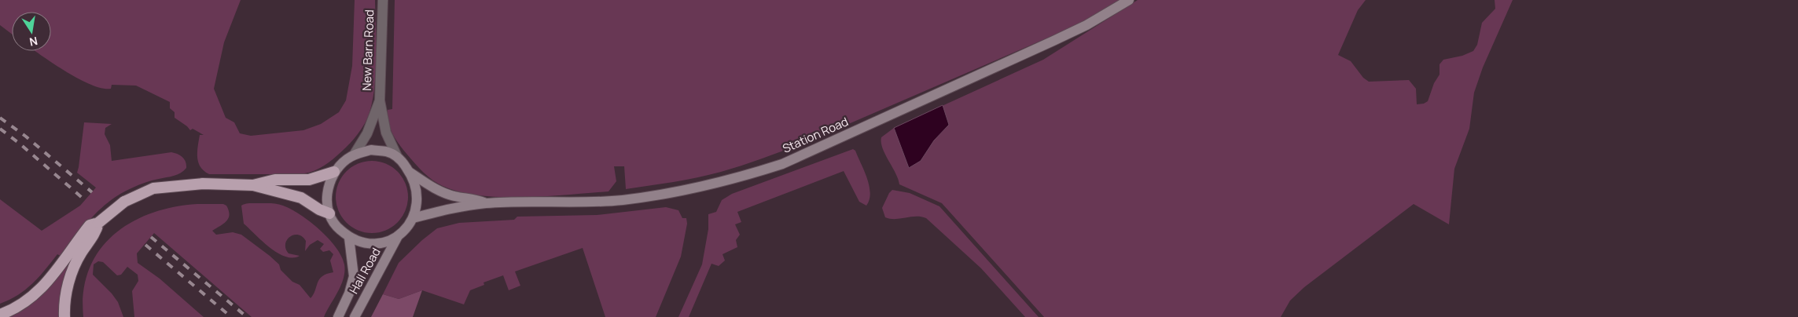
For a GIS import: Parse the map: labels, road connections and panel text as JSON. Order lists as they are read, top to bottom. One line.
{"streets":{"main road":["Station Road","Hall Road"],"street":["New Barn Road"]},"crossings":[["New Barn Road","Station Road"],["New Barn Road","Hall Road"],["Station Road","Hall Road"]],"north":"bottom"}
